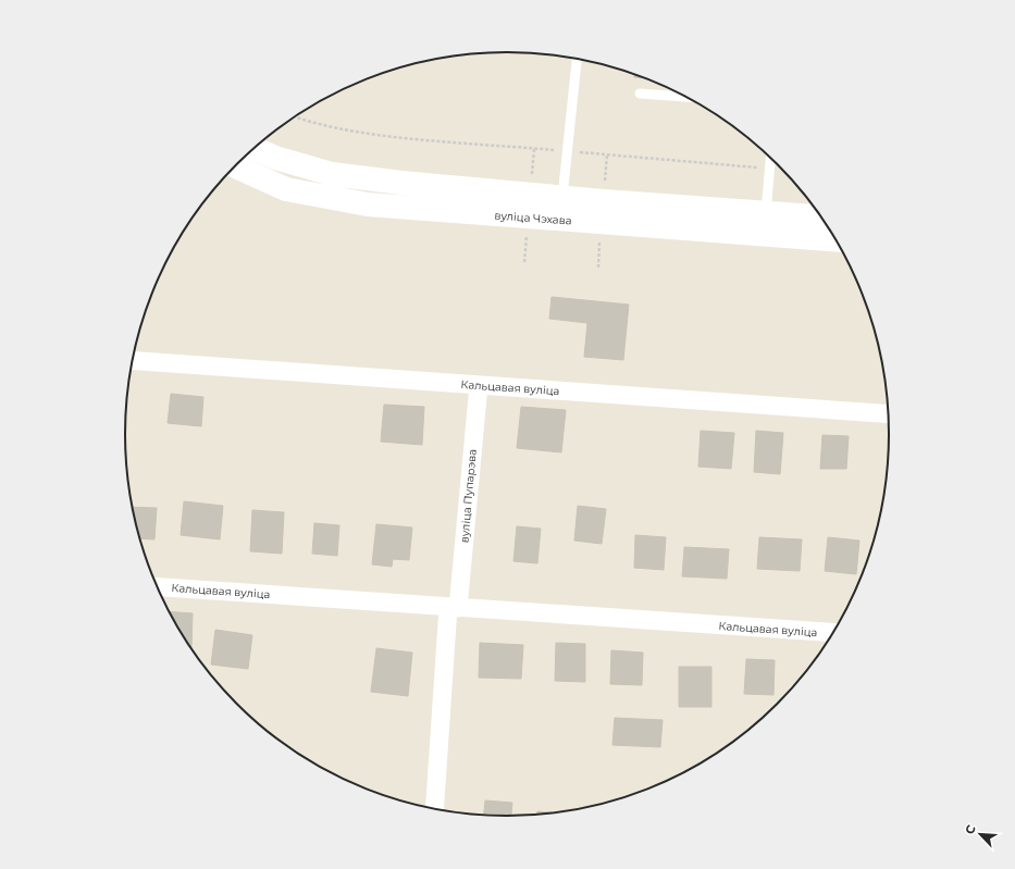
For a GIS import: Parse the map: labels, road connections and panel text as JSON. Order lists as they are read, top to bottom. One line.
{"streets":{"main road":["вуліца Чэхава"],"street":["Кальцавая вуліца","вуліца Пупарэва"]},"crossings":[["Кальцавая вуліца","вуліца Пупарэва"]],"north":"top left"}
